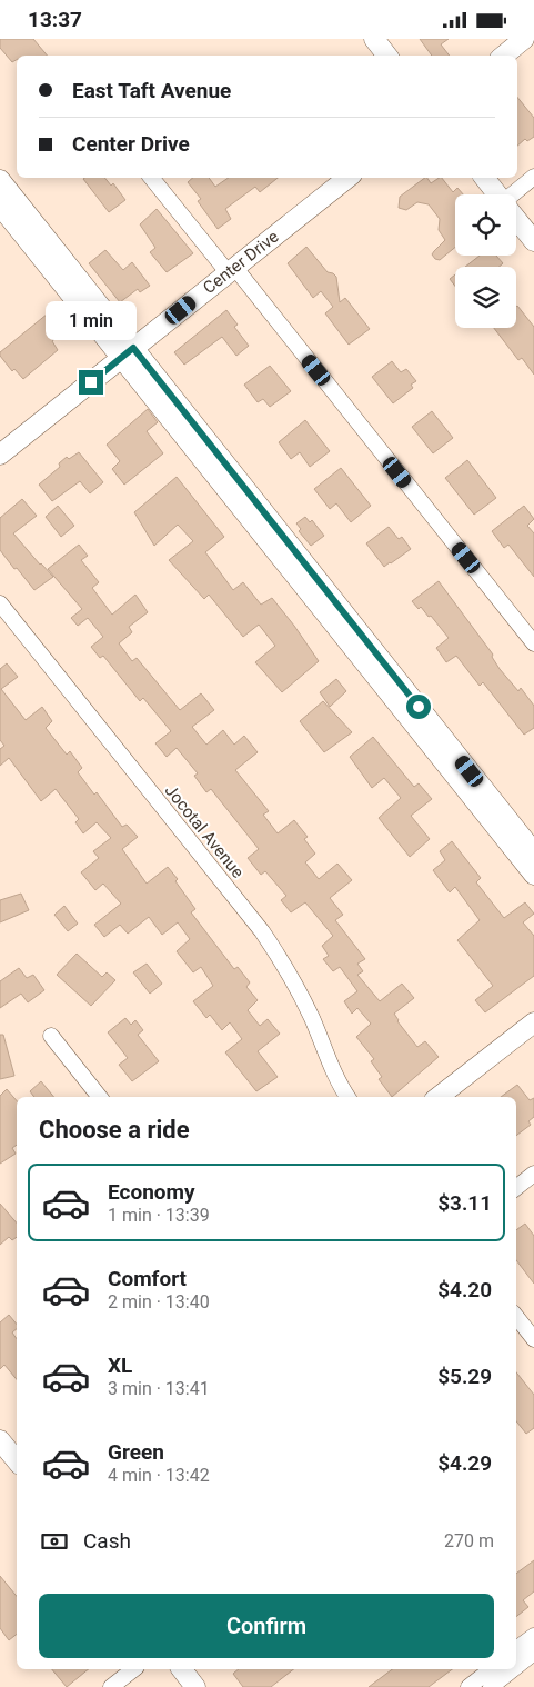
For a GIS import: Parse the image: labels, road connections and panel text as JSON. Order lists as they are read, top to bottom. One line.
{"streets":{"street":["Center Drive","Jocotal Avenue"]},"page":{"status":"13:37","banner":["East Taft Avenue","Center Drive"],"bubble":"1 min","heading":"Choose a ride","list":[{"name":"Economy","note":"1 min · 13:39","value":"$3.11"},{"name":"Comfort","note":"2 min · 13:40","value":"$4.20"},{"name":"XL","note":"3 min · 13:41","value":"$5.29"},{"name":"Green","note":"4 min · 13:42","value":"$4.29"}],"pay":["Cash","270 m"],"buttons":"Confirm"}}
